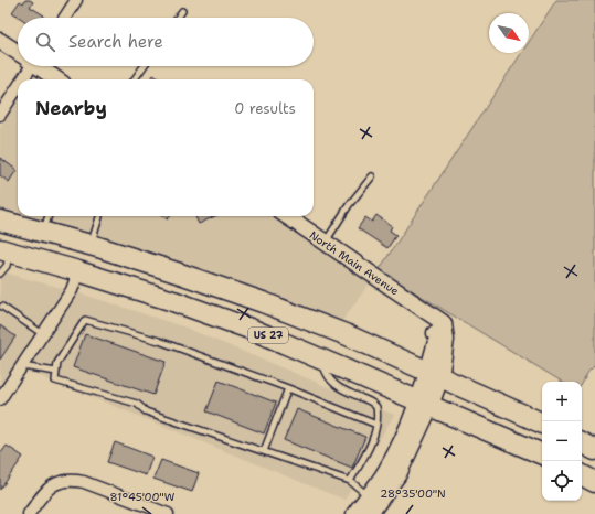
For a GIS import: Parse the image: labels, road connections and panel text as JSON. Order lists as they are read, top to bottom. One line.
{"streets":{"highway":["US 27"],"street":["North Main Avenue"]},"crossings":[["North Main Avenue","US 27"]],"north":"bottom right","page":{"search":"Search here","heading":["Nearby","0 results"],"map_buttons":["+","−"]},"coordinates":["28°35'00\"N","81°45'00\"W"]}
